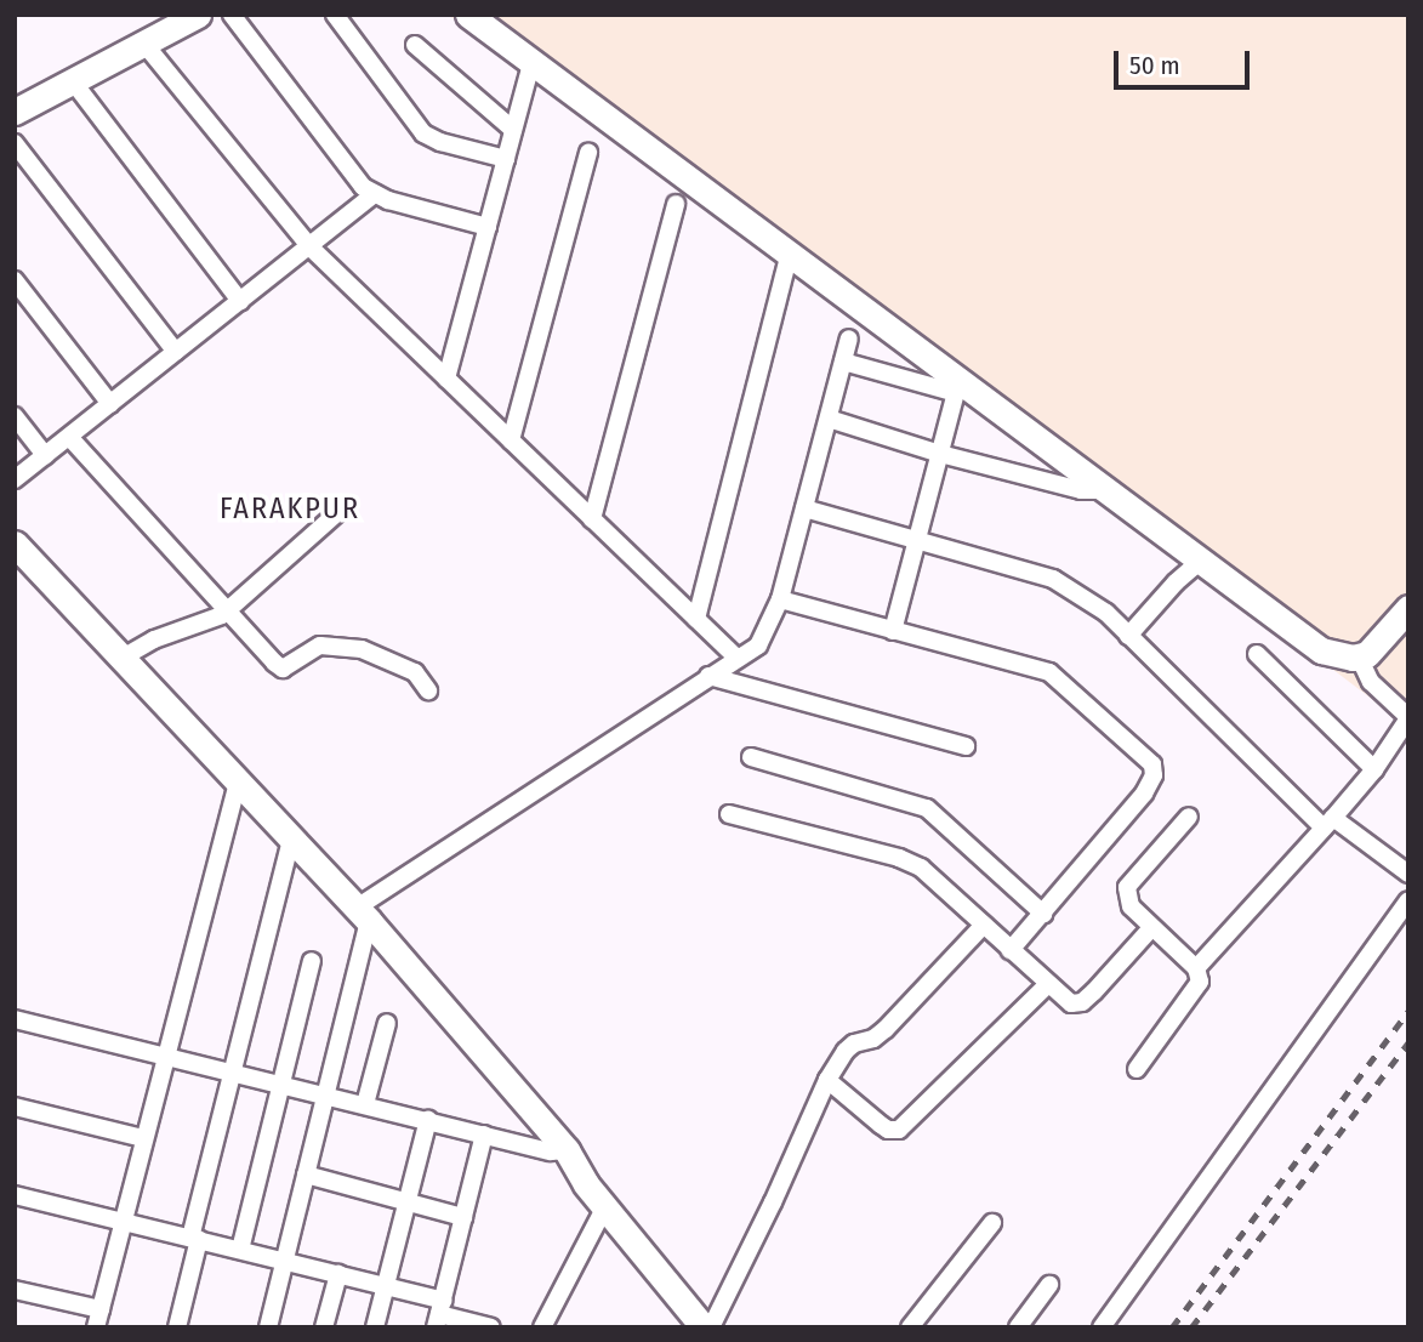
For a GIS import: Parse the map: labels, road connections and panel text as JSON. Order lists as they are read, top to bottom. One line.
{"districts":["FARAKPUR"],"scale_bar":"50 m"}
